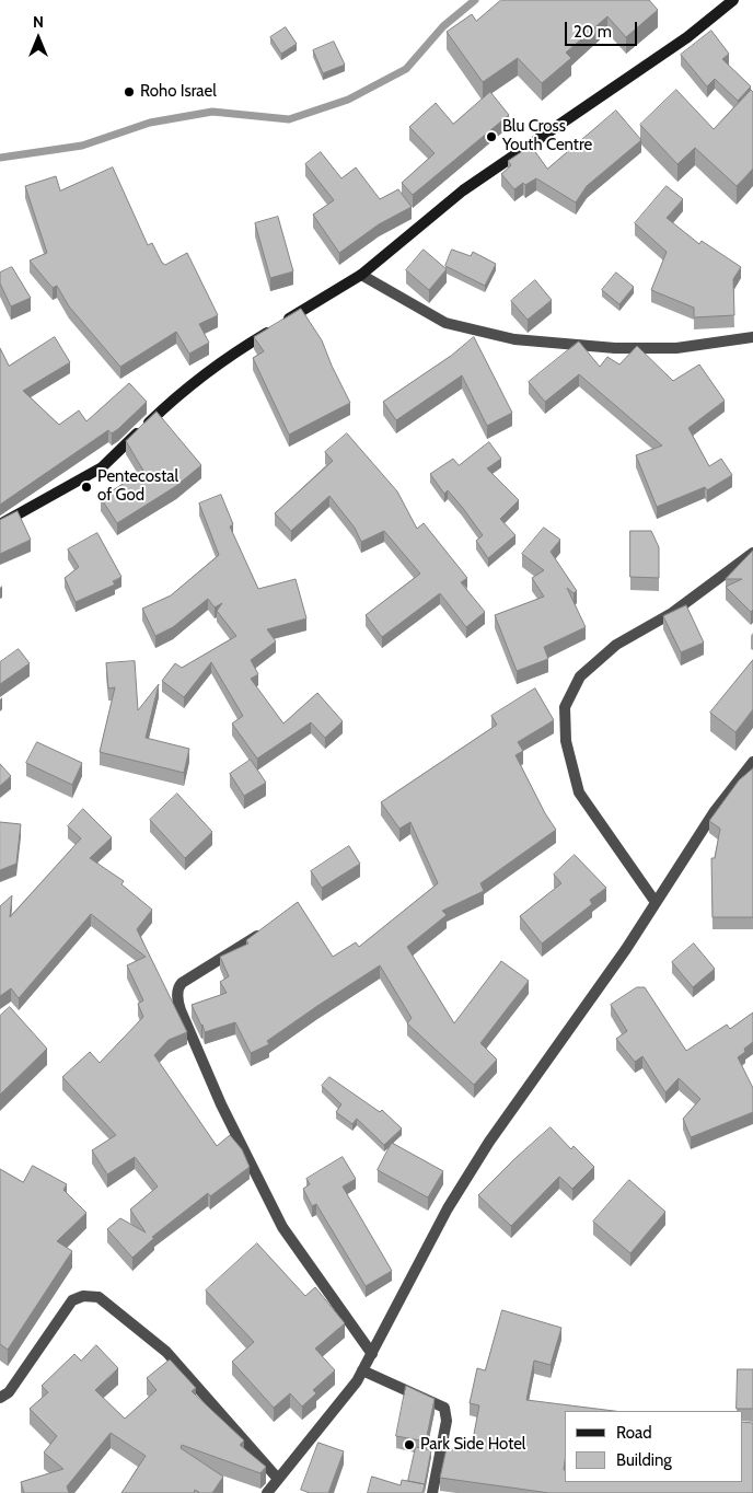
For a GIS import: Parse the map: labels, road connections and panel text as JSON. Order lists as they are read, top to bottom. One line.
{"places":["Roho Israel","Blu Cross Youth Centre","Pentecostal of God","Park Side Hotel"],"legend":["Road","Building"],"scale_bar":"20 m","north":"top"}
